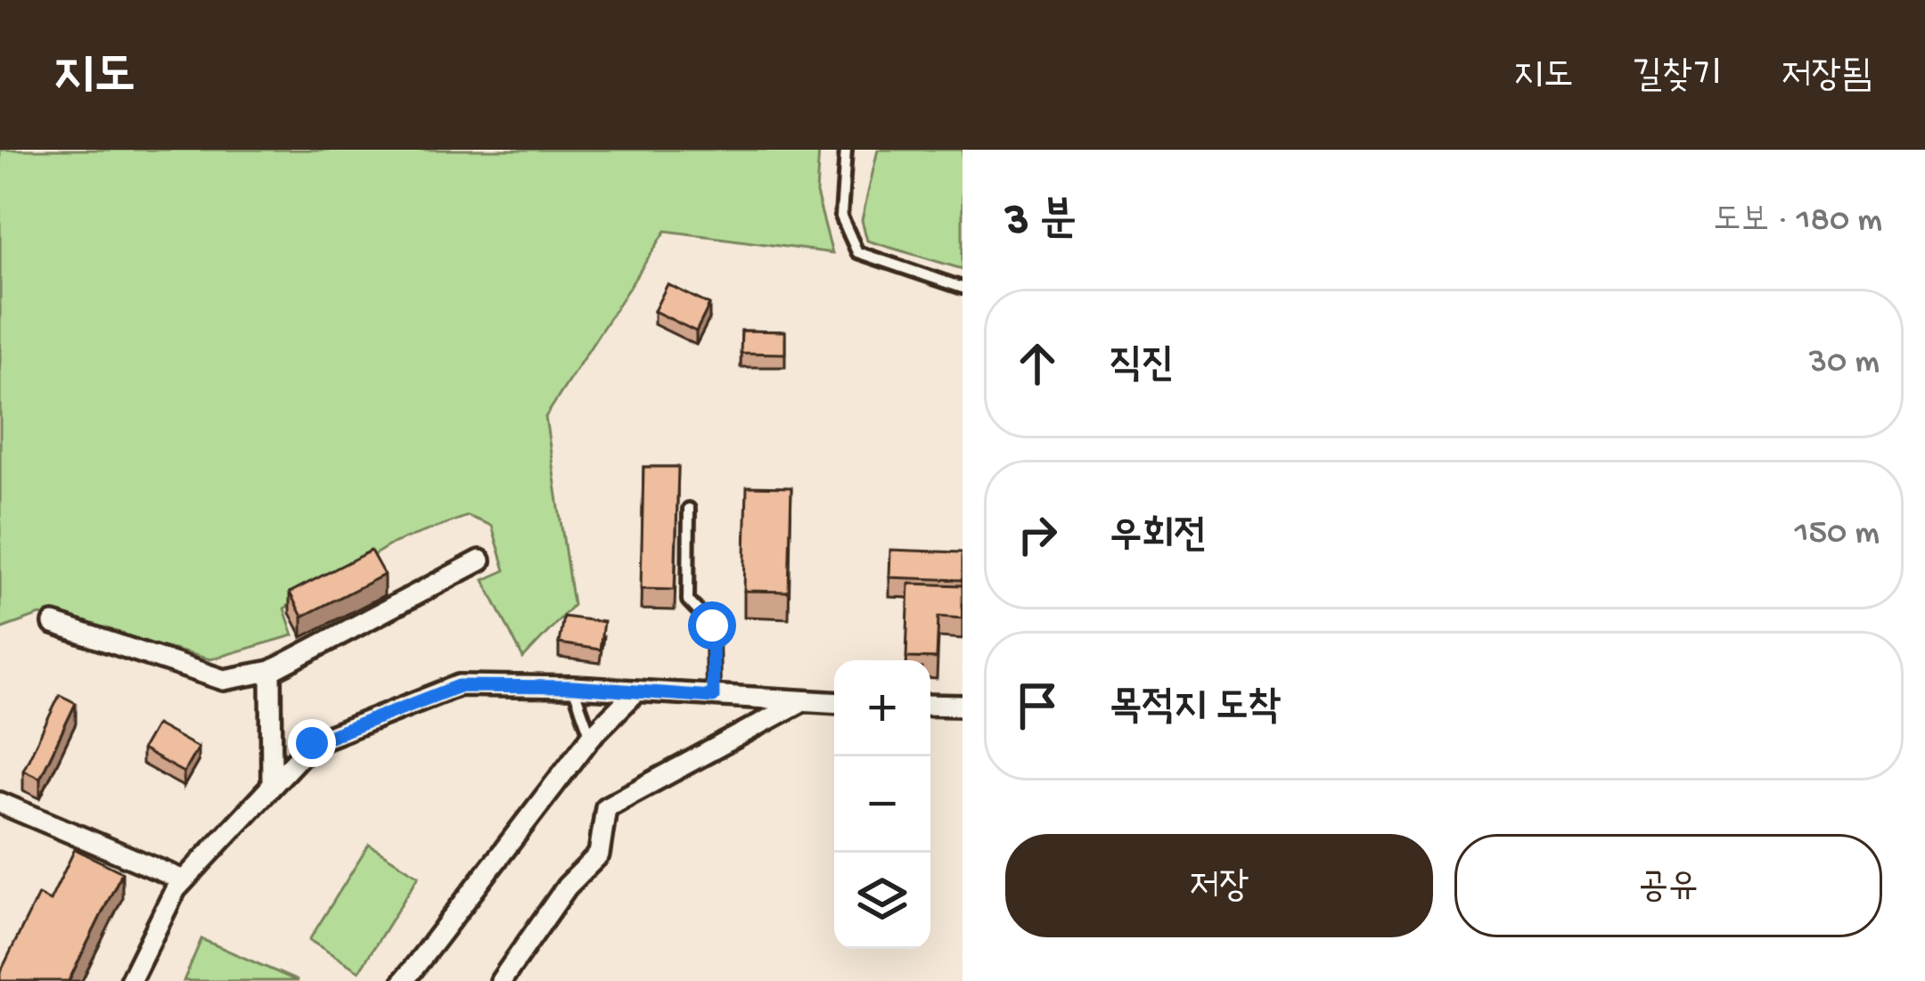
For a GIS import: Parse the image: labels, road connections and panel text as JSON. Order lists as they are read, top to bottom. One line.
{"page":{"header":"지도","nav":["지도","길찾기","저장됨"],"heading":["3 분","도보 · 180 m"],"list":[["직진","30 m"],["우회전","150 m"],"목적지 도착"],"map_buttons":["+","−"],"buttons":["저장","공유"]}}
